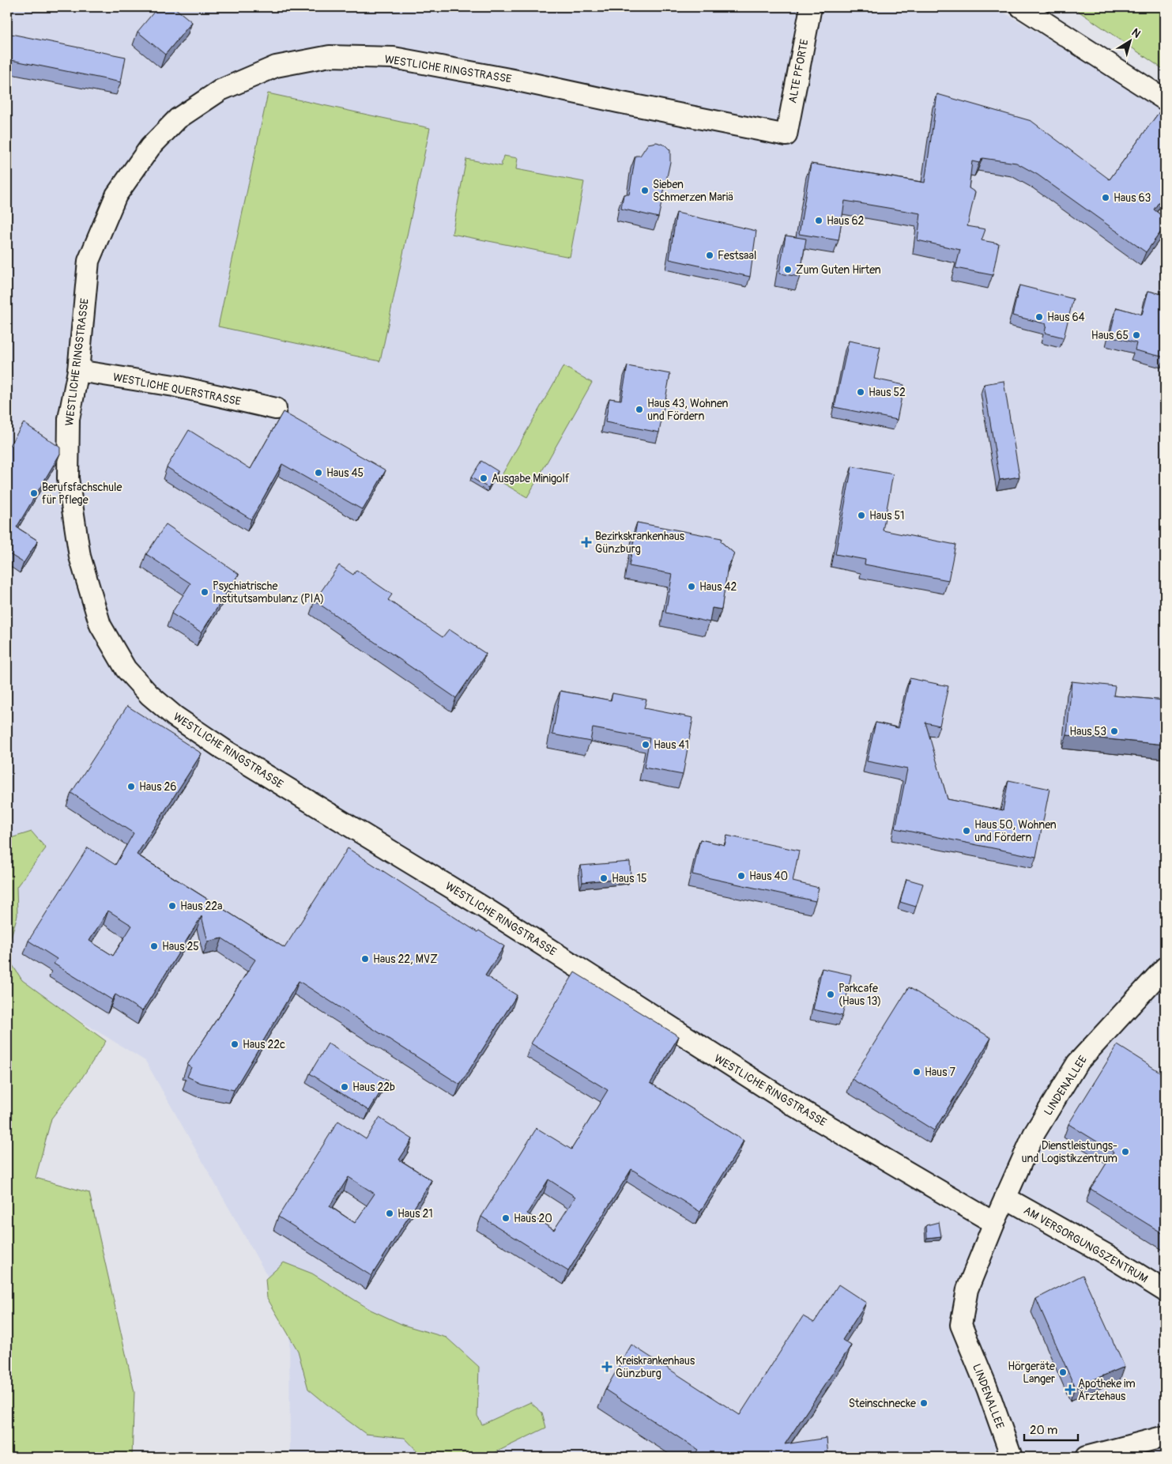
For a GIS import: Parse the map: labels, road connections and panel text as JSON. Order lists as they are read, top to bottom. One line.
{"streets":{"street":["WESTLICHE RINGSTRASSE","ALTE PFORTE","WESTLICHE QUERSTRASSE","LINDENALLEE","AM VERSORGUNGSZENTRUM"]},"crossings":[["WESTLICHE RINGSTRASSE","ALTE PFORTE"],["WESTLICHE RINGSTRASSE","WESTLICHE QUERSTRASSE"],["WESTLICHE RINGSTRASSE","LINDENALLEE"],["LINDENALLEE","AM VERSORGUNGSZENTRUM"]],"places":{"other":["Sieben Schmerzen Mariä","Haus 63","Haus 62","Festsaal","Zum Guten Hirten","Haus 64","Haus 65","Haus 52","Haus 43, Wohnen und Fördern","Haus 45","Ausgabe Minigolf","Berufsfachschule für Pflege","Haus 51","Haus 42","Psychiatrische Institutsambulanz (PIA)","Haus 53","Haus 41","Haus 26","Haus 50, Wohnen und Fördern","Haus 40","Haus 15","Haus 22a","Haus 25","Haus 22, MVZ","Parkcafe (Haus 13)","Haus 22c","Haus 7","Haus 22b","Dienstleistungs- und Logistikzentrum","Haus 21","Haus 20","Hörgeräte Langer","Steinschnecke"],"health":["Bezirkskrankenhaus Günzburg","Kreiskrankenhaus Günzburg","Apotheke im Ärztehaus"]},"scale_bar":"20 m","north":"top right"}
